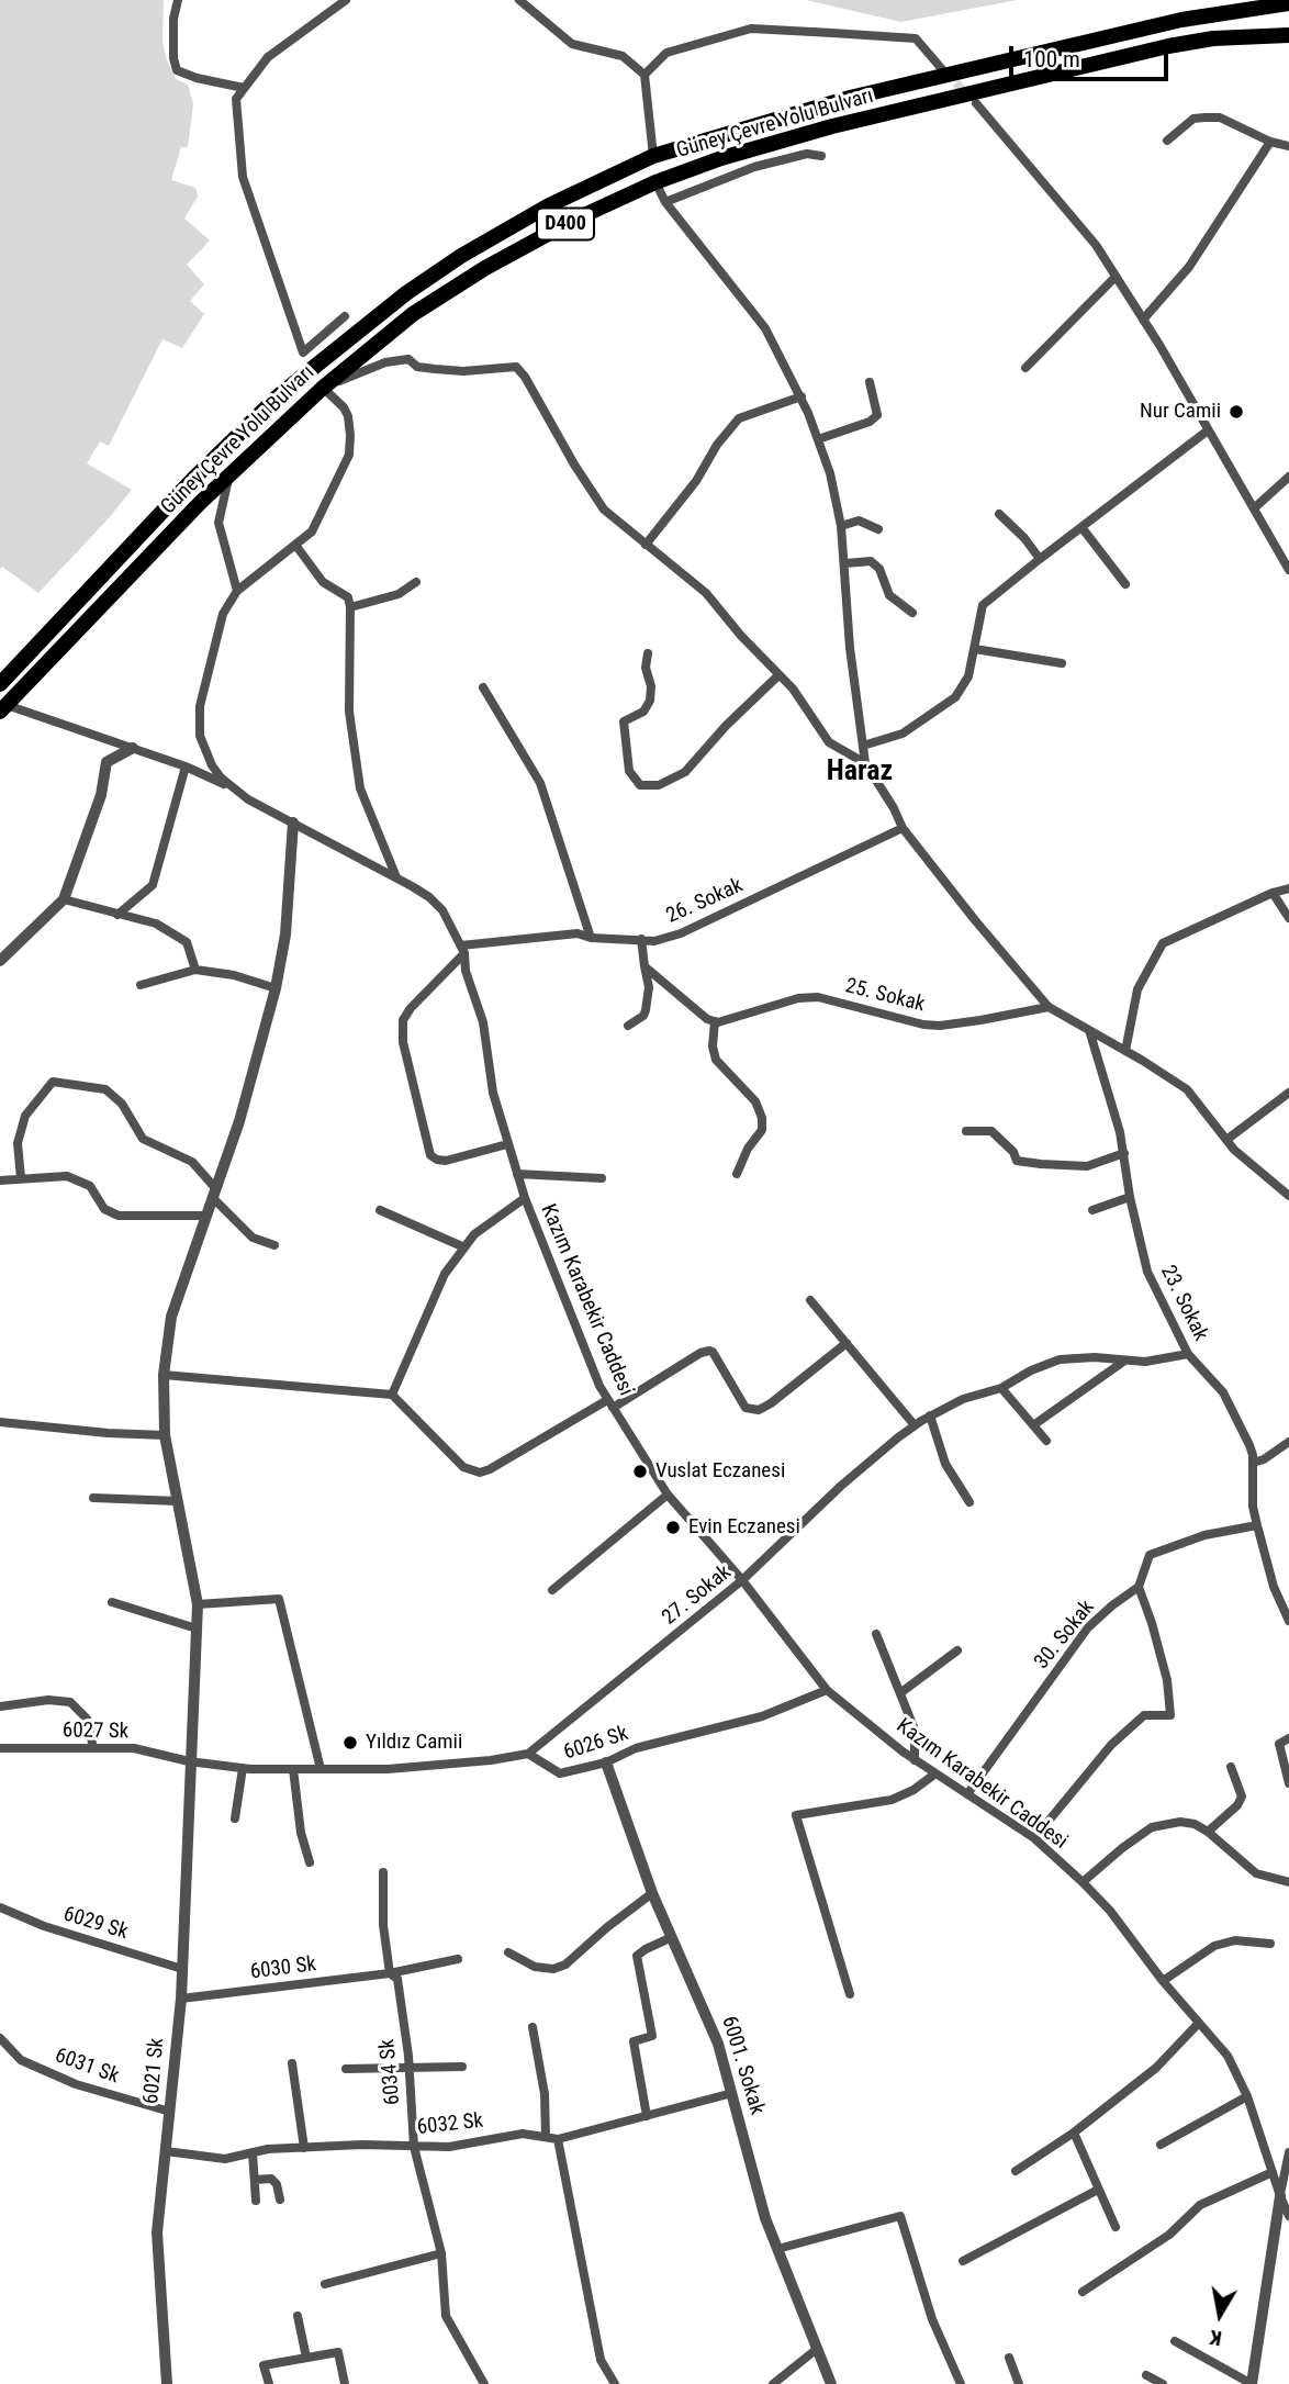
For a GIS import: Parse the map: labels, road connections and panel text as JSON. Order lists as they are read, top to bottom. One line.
{"streets":{"highway":["Güney Çevre Yolu Bulvarı","D400"],"street":["26. Sokak","25. Sokak","Kazım Karabekir Caddesi","23. Sokak","27. Sokak","30. Sokak","6027 Sk","6026 Sk","6029 Sk","6030 Sk","6001. Sokak","6031 Sk","6021 Sk","6034 Sk","6032 Sk"]},"crossings":[["Güney Çevre Yolu Bulvarı","Kazım Karabekir Caddesi"],["26. Sokak","Kazım Karabekir Caddesi"],["Kazım Karabekir Caddesi","27. Sokak"],["Kazım Karabekir Caddesi","30. Sokak"],["Kazım Karabekir Caddesi","6026 Sk"],["Kazım Karabekir Caddesi","6021 Sk"],["23. Sokak","27. Sokak"],["23. Sokak","30. Sokak"],["27. Sokak","6026 Sk"],["6027 Sk","6021 Sk"],["6026 Sk","6001. Sokak"],["6029 Sk","6021 Sk"],["6030 Sk","6021 Sk"],["6030 Sk","6034 Sk"],["6001. Sokak","6032 Sk"],["6031 Sk","6021 Sk"],["6021 Sk","6032 Sk"],["6034 Sk","6032 Sk"]],"districts":["Haraz"],"places":["Nur Camii","Vuslat Eczanesi","Evin Eczanesi","Yıldız Camii"],"scale_bar":"100 m","north":"bottom"}
